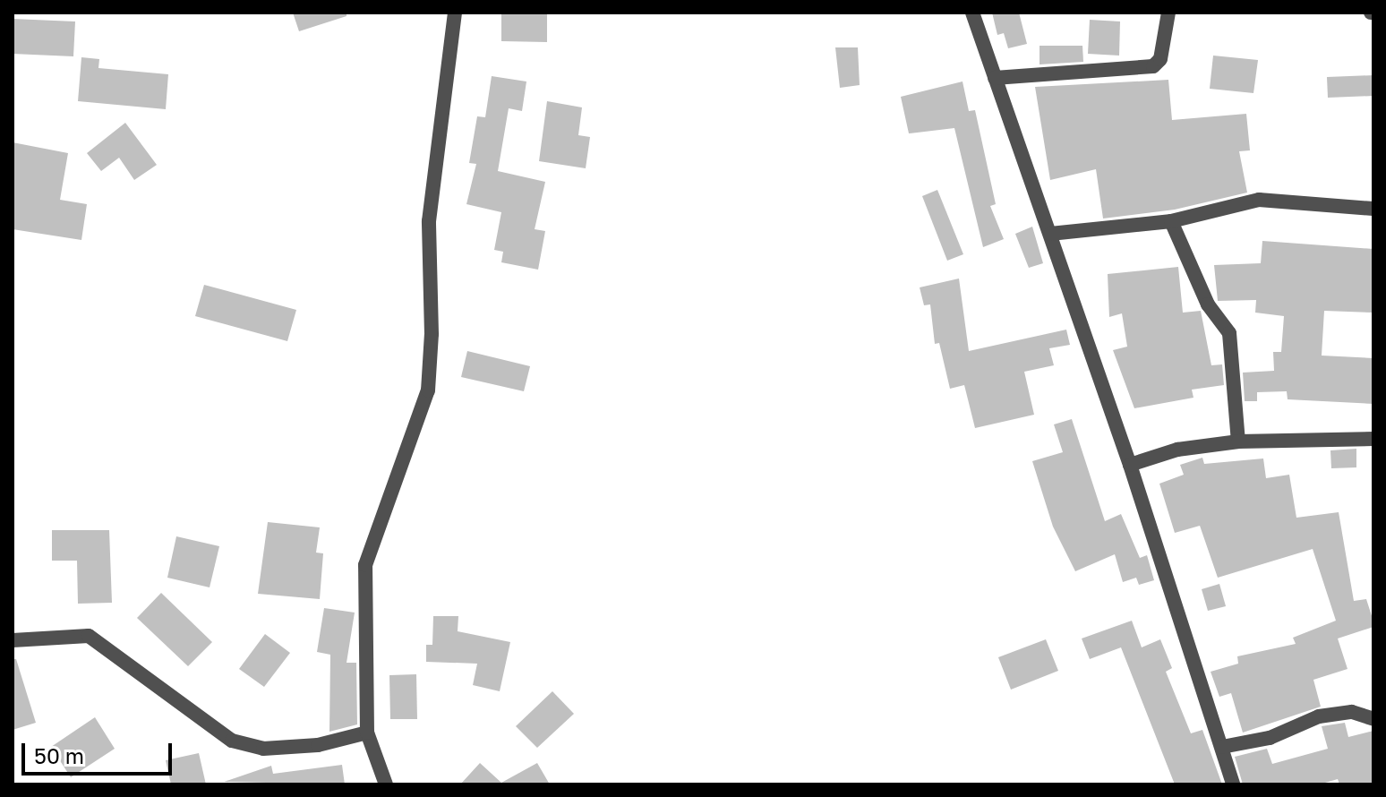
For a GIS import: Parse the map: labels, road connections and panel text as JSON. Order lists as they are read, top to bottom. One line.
{"scale_bar":"50 m"}
